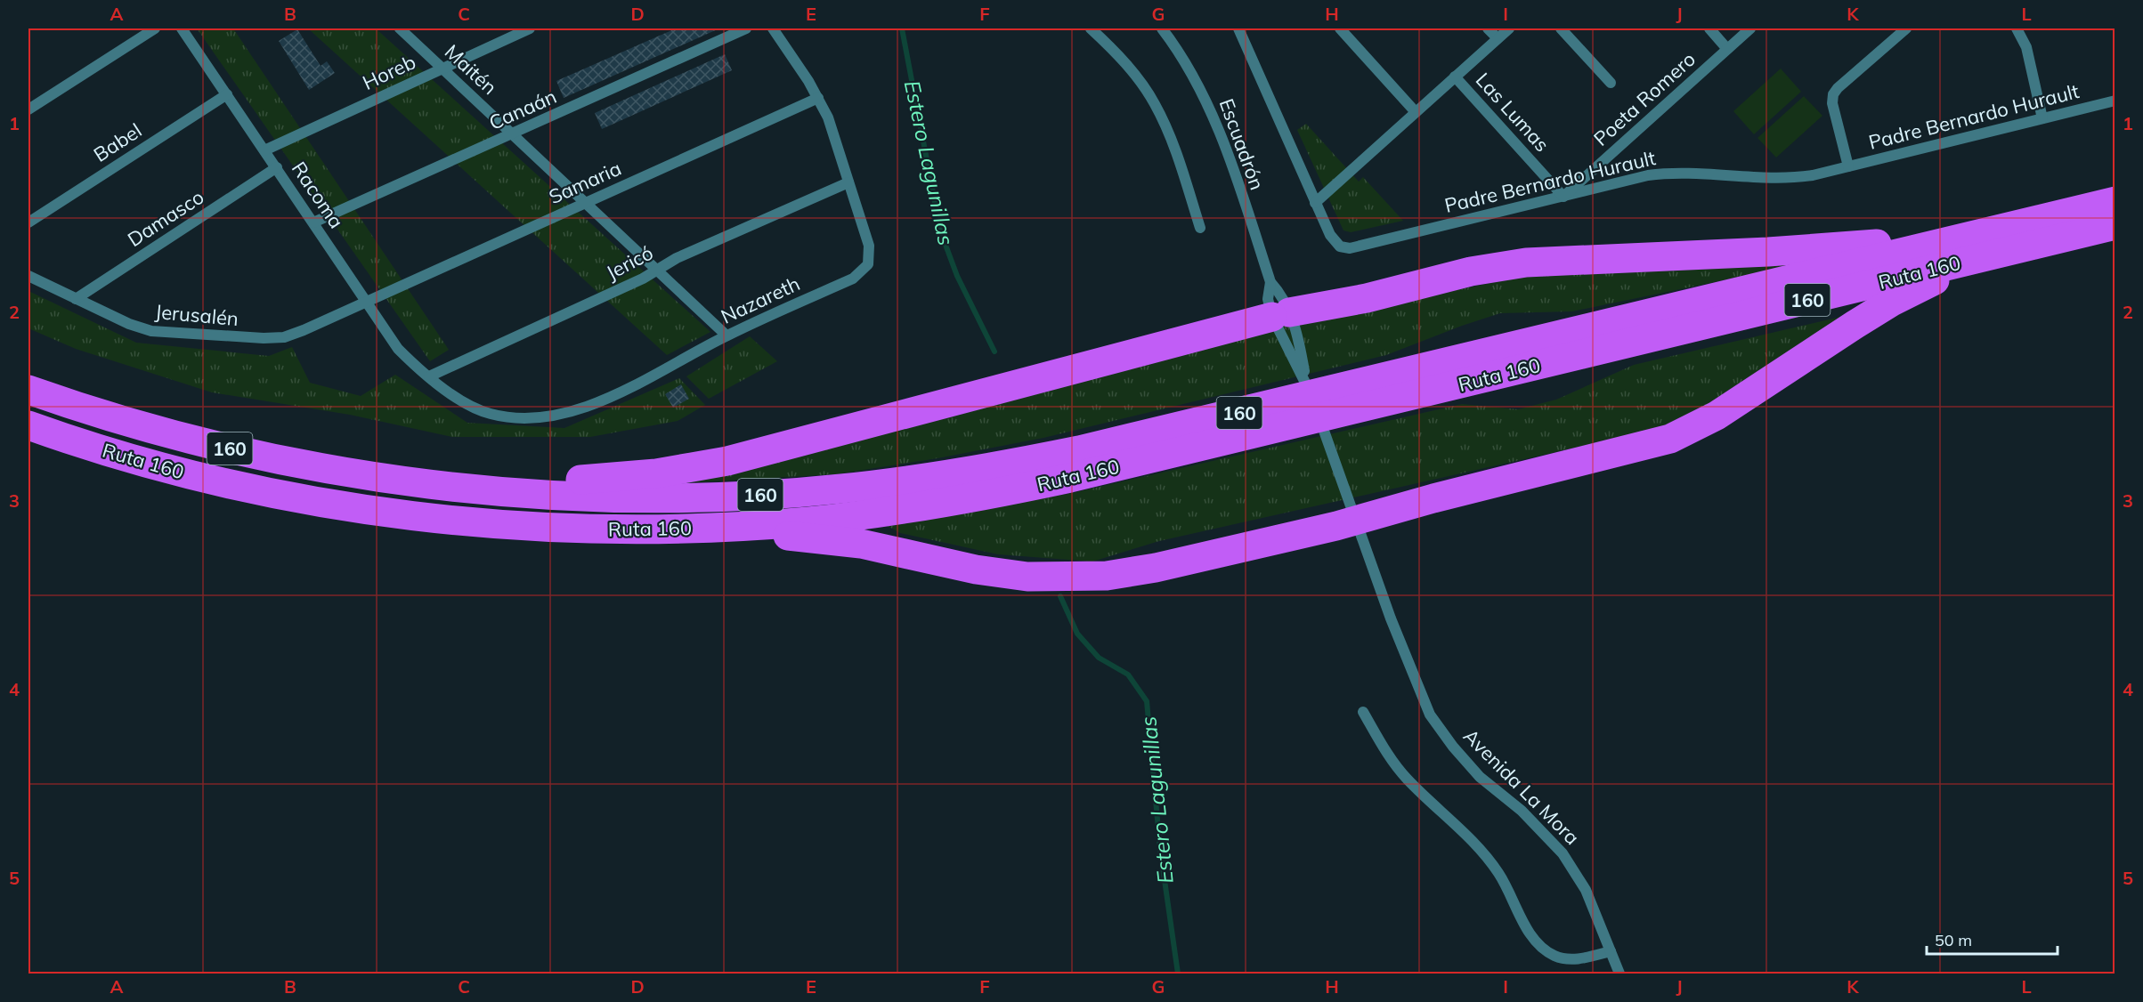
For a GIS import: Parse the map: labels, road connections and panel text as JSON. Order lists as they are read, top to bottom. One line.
{"streets":{"highway":["Ruta 160","160"],"street":["Maitén","Horeb","Poeta Romero","Canaán","Las Lumas","Padre Bernardo Hurault","Babel","Escuadrón","Samaria","Racoma","Damasco","Jericó","Nazareth","Jerusalén","Avenida La Mora"]},"crossings":[["Maitén","Horeb"],["Maitén","Canaán"],["Maitén","Samaria"],["Maitén","Jericó"],["Maitén","Nazareth"],["Horeb","Racoma"],["Poeta Romero","Las Lumas"],["Poeta Romero","Padre Bernardo Hurault"],["Canaán","Racoma"],["Las Lumas","Padre Bernardo Hurault"],["Padre Bernardo Hurault","Escuadrón"],["Babel","Racoma"],["Escuadrón","Avenida La Mora"],["Samaria","Racoma"],["Samaria","Nazareth"],["Samaria","Jerusalén"],["Racoma","Damasco"],["Racoma","Jericó"],["Racoma","Nazareth"],["Racoma","Jerusalén"],["Damasco","Jerusalén"],["Jericó","Nazareth"]],"water":["Estero Lagunillas"],"scale_bar":"50 m","grid":{"columns":["A","B","C","D","E","F","G","H","I","J","K","L"],"rows":["1","2","3","4","5"]}}
